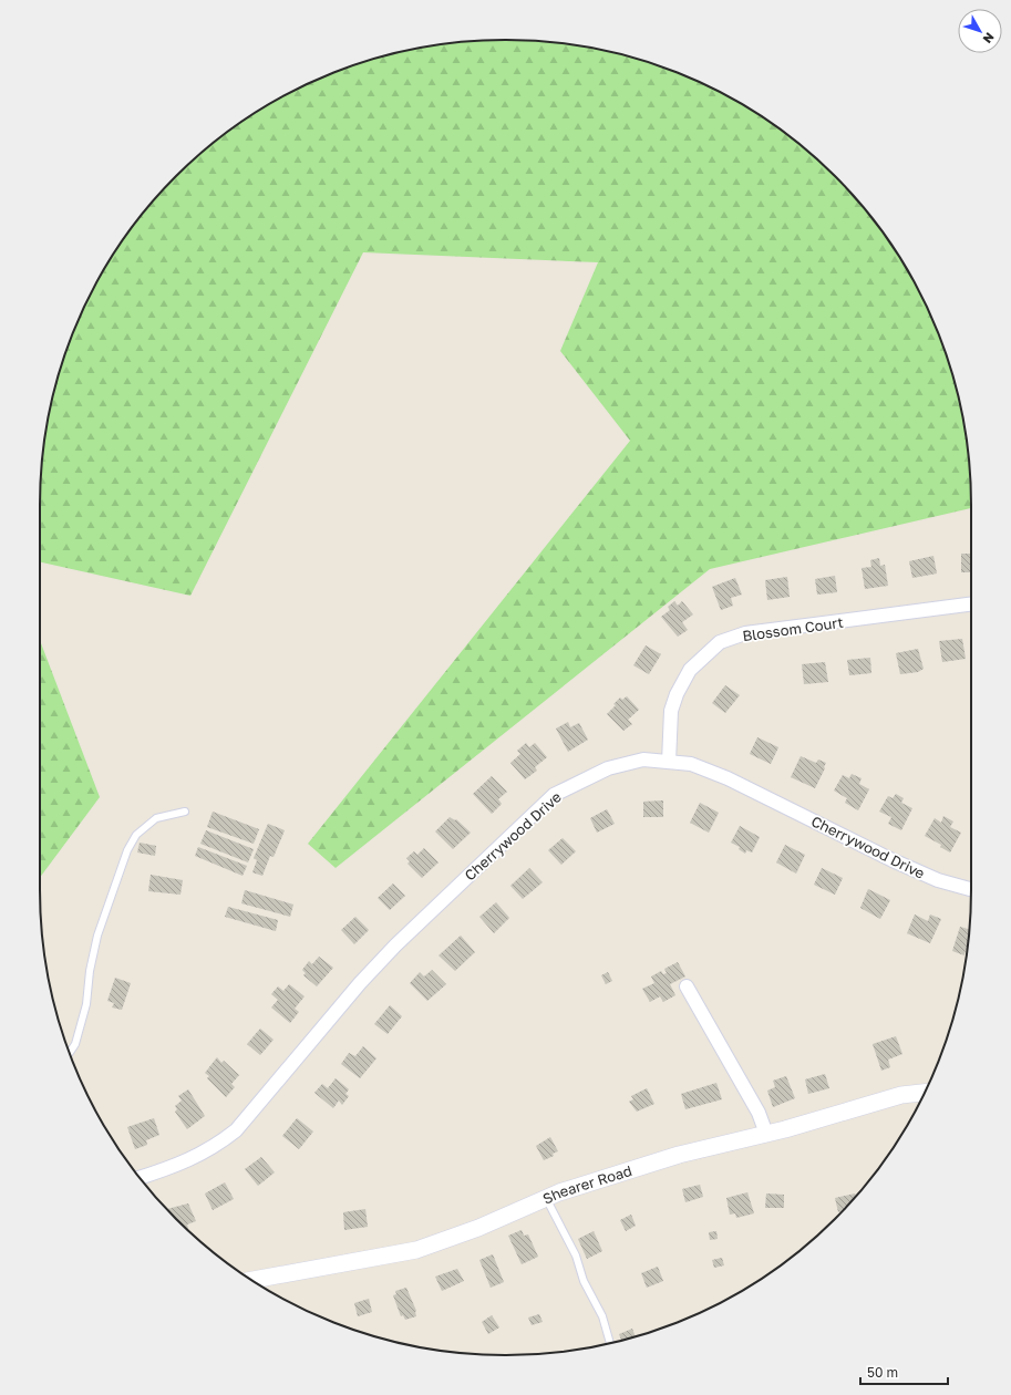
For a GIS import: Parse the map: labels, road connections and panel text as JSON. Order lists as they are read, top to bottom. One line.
{"streets":{"street":["Blossom Court","Cherrywood Drive","Shearer Road"]},"crossings":[["Blossom Court","Cherrywood Drive"]],"scale_bar":"50 m","north":"bottom right"}
